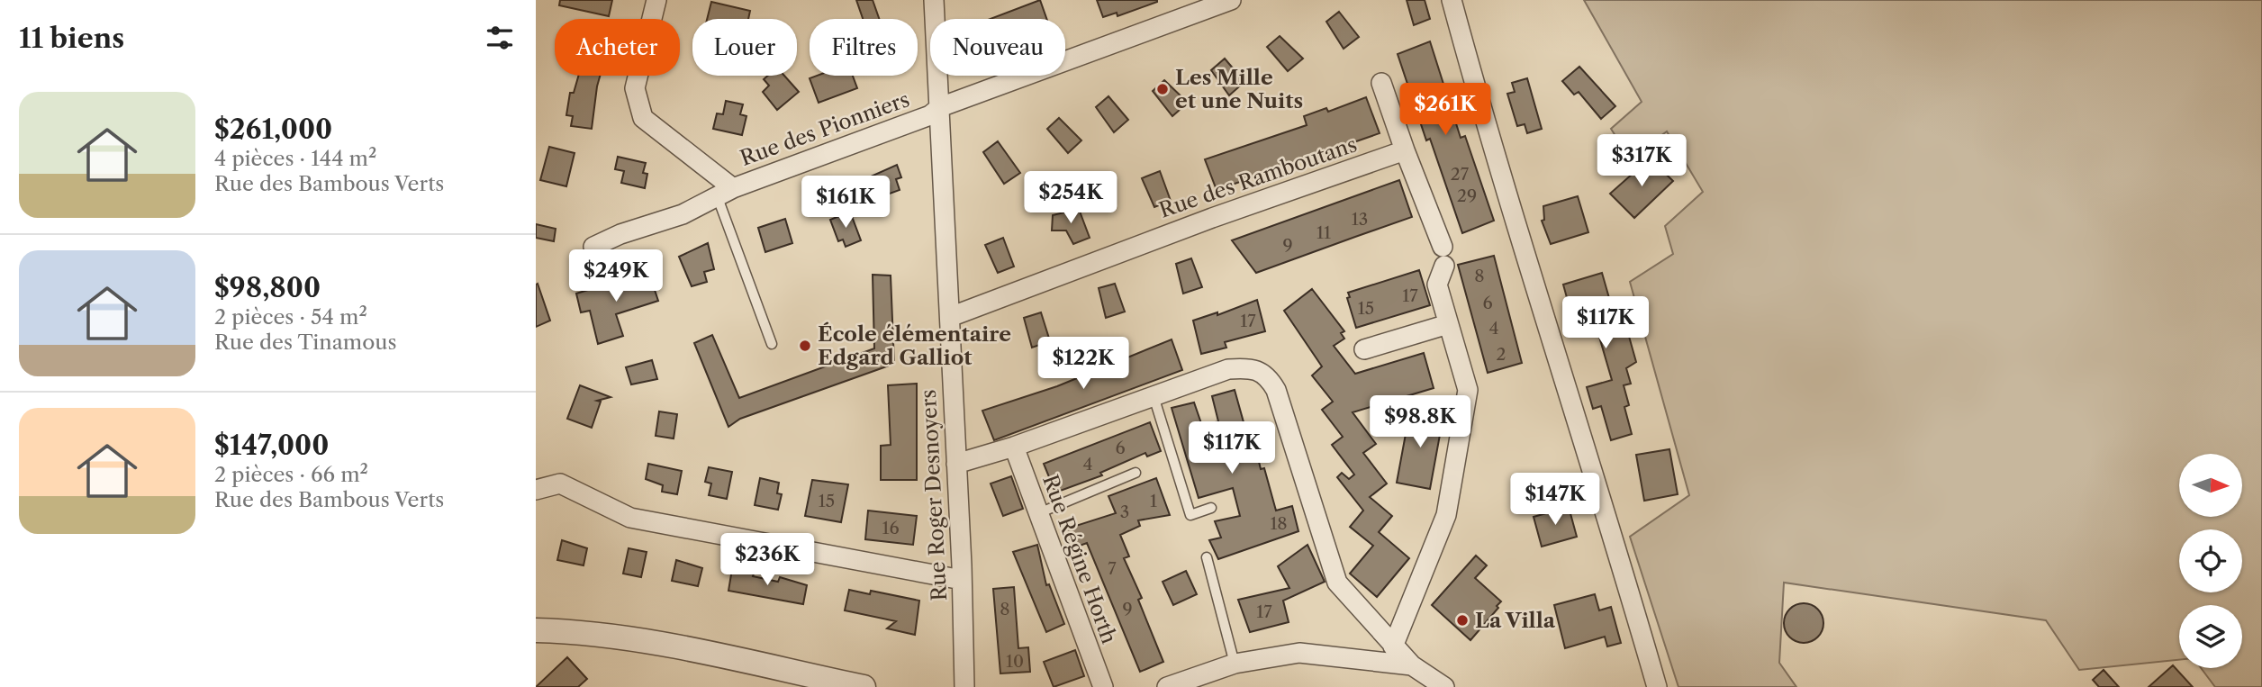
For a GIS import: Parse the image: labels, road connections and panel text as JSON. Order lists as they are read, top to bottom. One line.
{"streets":{"street":["Rue des Pionniers","Rue des Ramboutans","Rue Roger Desnoyers","Rue Régine Horth"]},"crossings":[["Rue des Pionniers","Rue Roger Desnoyers"],["Rue des Ramboutans","Rue Roger Desnoyers"]],"places":["Les Mille et une Nuits","École élémentaire Edgard Galliot","La Villa"],"house_numbers":["27","29","13","11","9","8","17","6","15","17","4","2","6","4","15","1","3","18","16","7","8","9","17","10"],"north":"right","page":{"heading":"11 biens","chip":["Acheter","Louer","Filtres","Nouveau"],"list":[{"name":"$261,000","note":"4 pièces · 144 m² · Rue des Bambous Verts"},{"name":"$98,800","note":"2 pièces · 54 m² · Rue des Tinamous"},{"name":"$147,000","note":"2 pièces · 66 m² · Rue des Bambous Verts"}],"price":["$261K","$317K","$254K","$161K","$249K","$117K","$122K","$98.8K","$117K","$147K","$236K"]}}
